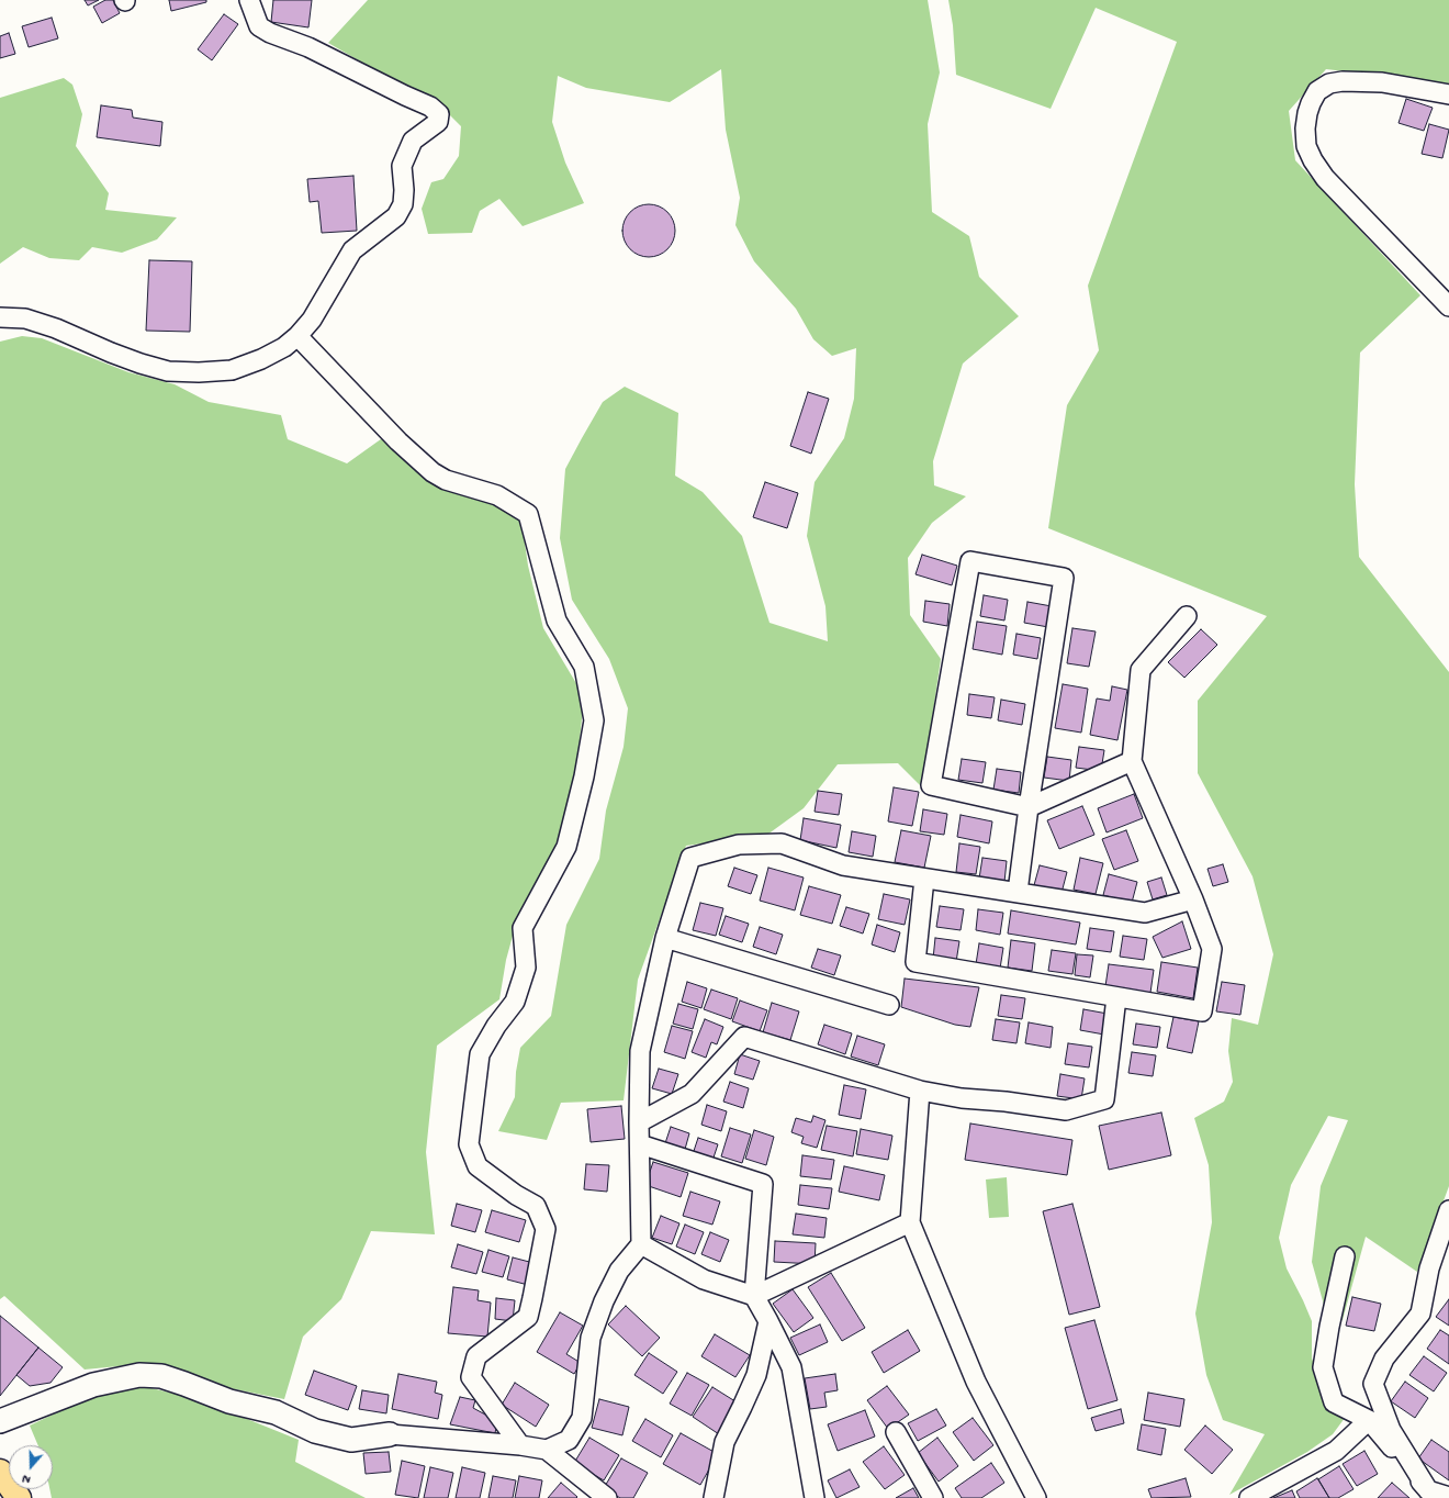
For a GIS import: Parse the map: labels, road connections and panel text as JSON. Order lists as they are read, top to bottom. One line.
{"north":"bottom"}
